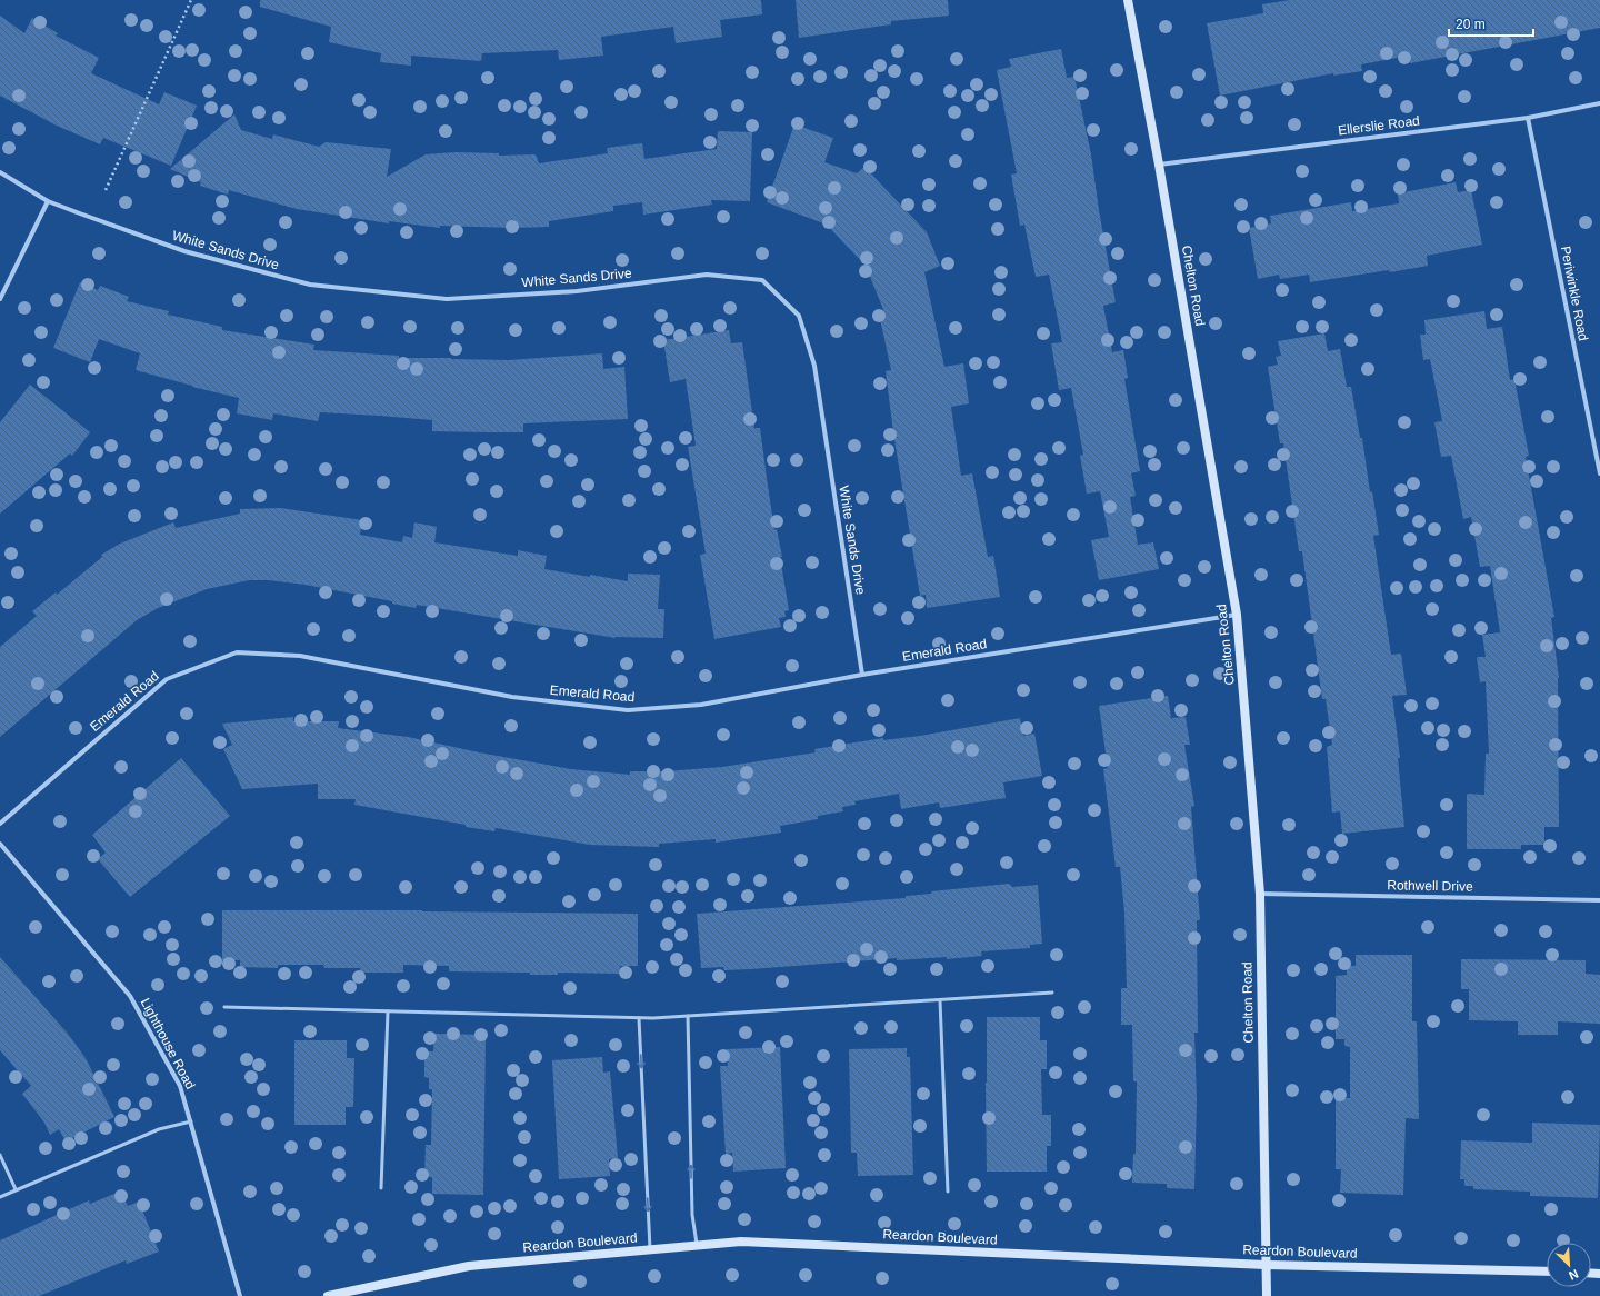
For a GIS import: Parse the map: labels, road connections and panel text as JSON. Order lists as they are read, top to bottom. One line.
{"streets":{"street":["Ellerslie Road","White Sands Drive","Chelton Road","Periwinkle Road","Emerald Road","Rothwell Drive","Lighthouse Road","Reardon Boulevard"]},"crossings":[["Ellerslie Road","Chelton Road"],["Ellerslie Road","Periwinkle Road"],["White Sands Drive","Emerald Road"],["Chelton Road","Emerald Road"],["Chelton Road","Rothwell Drive"],["Chelton Road","Reardon Boulevard"]],"scale_bar":"20 m","north":"bottom right"}
